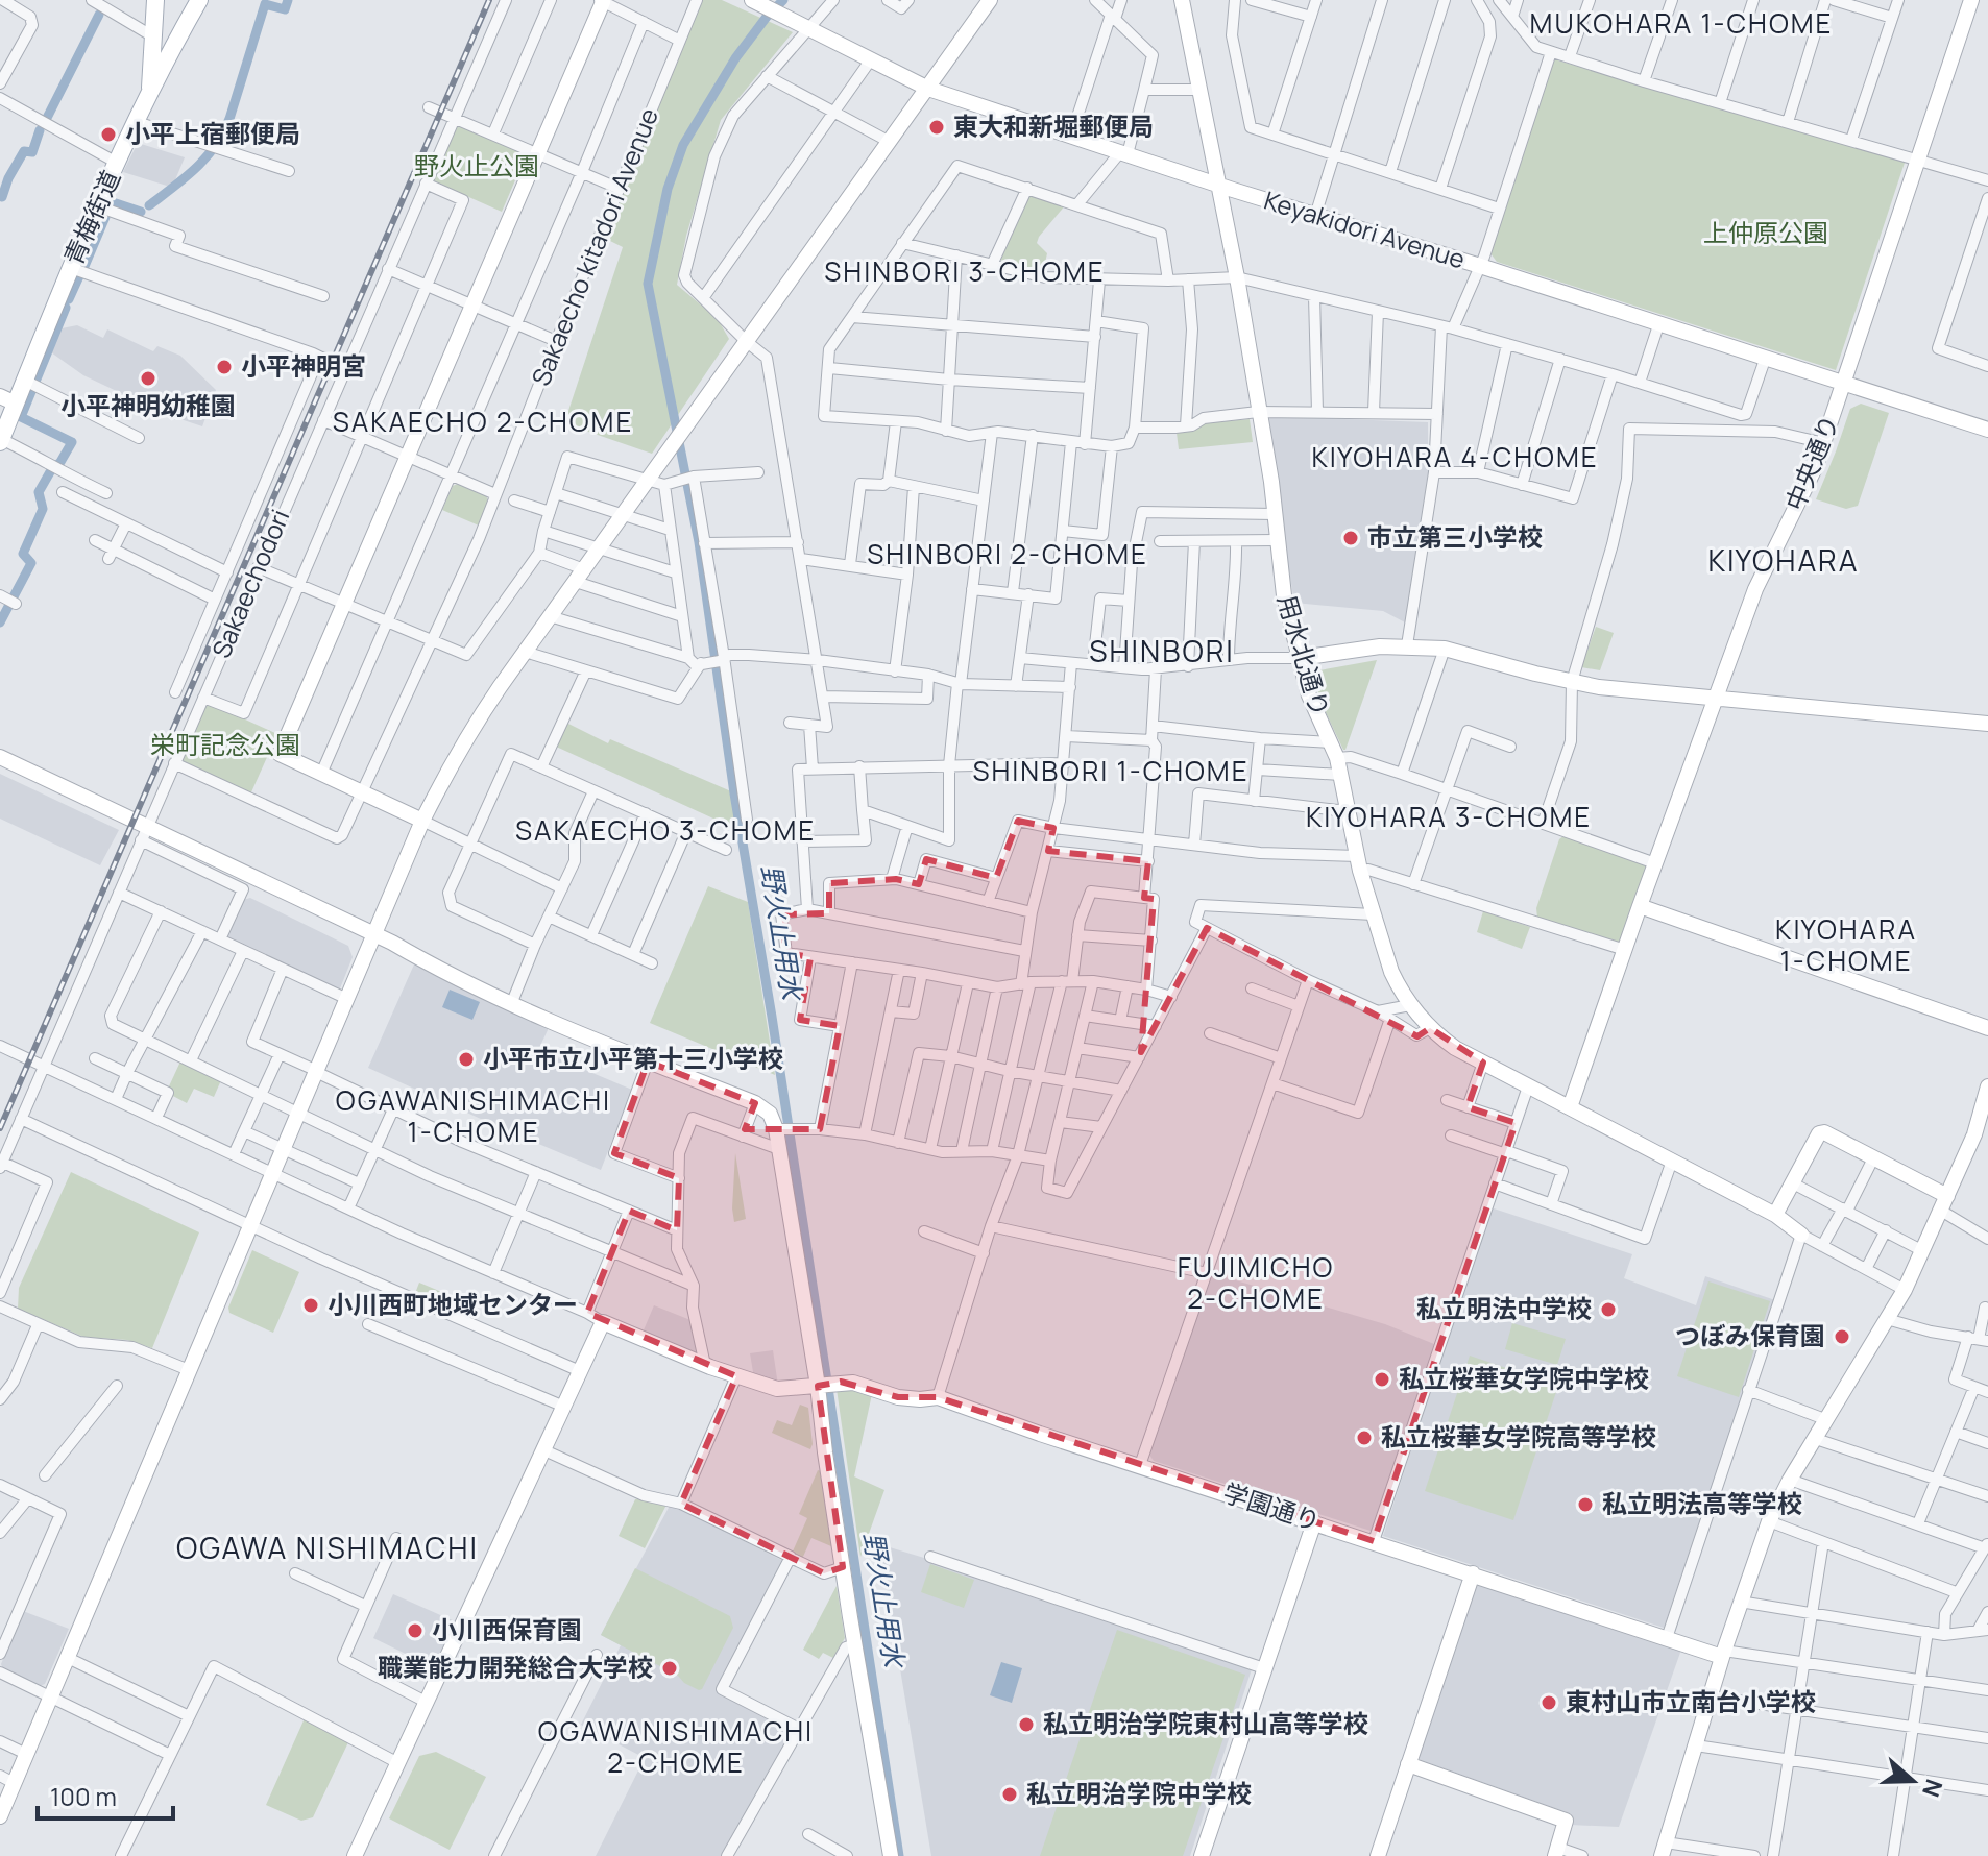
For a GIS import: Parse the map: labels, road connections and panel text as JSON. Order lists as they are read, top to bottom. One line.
{"streets":{"main road":["青梅街道"],"street":["Keyakidori Avenue","Sakaecho kitadori Avenue","中央通り","Sakaechodori","用水北通り","学園通り"]},"crossings":[["Keyakidori Avenue","中央通り"],["Keyakidori Avenue","用水北通り"],["Sakaecho kitadori Avenue","Sakaechodori"],["中央通り","用水北通り"]],"districts":["MUKOHARA 1-CHOME","SHINBORI 3-CHOME","SAKAECHO 2-CHOME","KIYOHARA 4-CHOME","SHINBORI 2-CHOME","KIYOHARA","SHINBORI","SHINBORI 1-CHOME","KIYOHARA 3-CHOME","SAKAECHO 3-CHOME","KIYOHARA 1-CHOME","OGAWANISHIMACHI 1-CHOME","FUJIMICHO 2-CHOME","OGAWA NISHIMACHI","OGAWANISHIMACHI 2-CHOME"],"water":["野火止用水"],"parks":["野火止公園","上仲原公園","栄町記念公園"],"places":["東大和新堀郵便局","小平上宿郵便局","小平神明宮","小平神明幼稚園","市立第三小学校","小平市立小平第十三小学校","小川西町地域センター","私立明法中学校","つぼみ保育園","私立桜華女学院中学校","私立桜華女学院高等学校","私立明法高等学校","小川西保育園","職業能力開発総合大学校","東村山市立南台小学校","私立明治学院東村山高等学校","私立明治学院中学校"],"scale_bar":"100 m","north":"right"}
